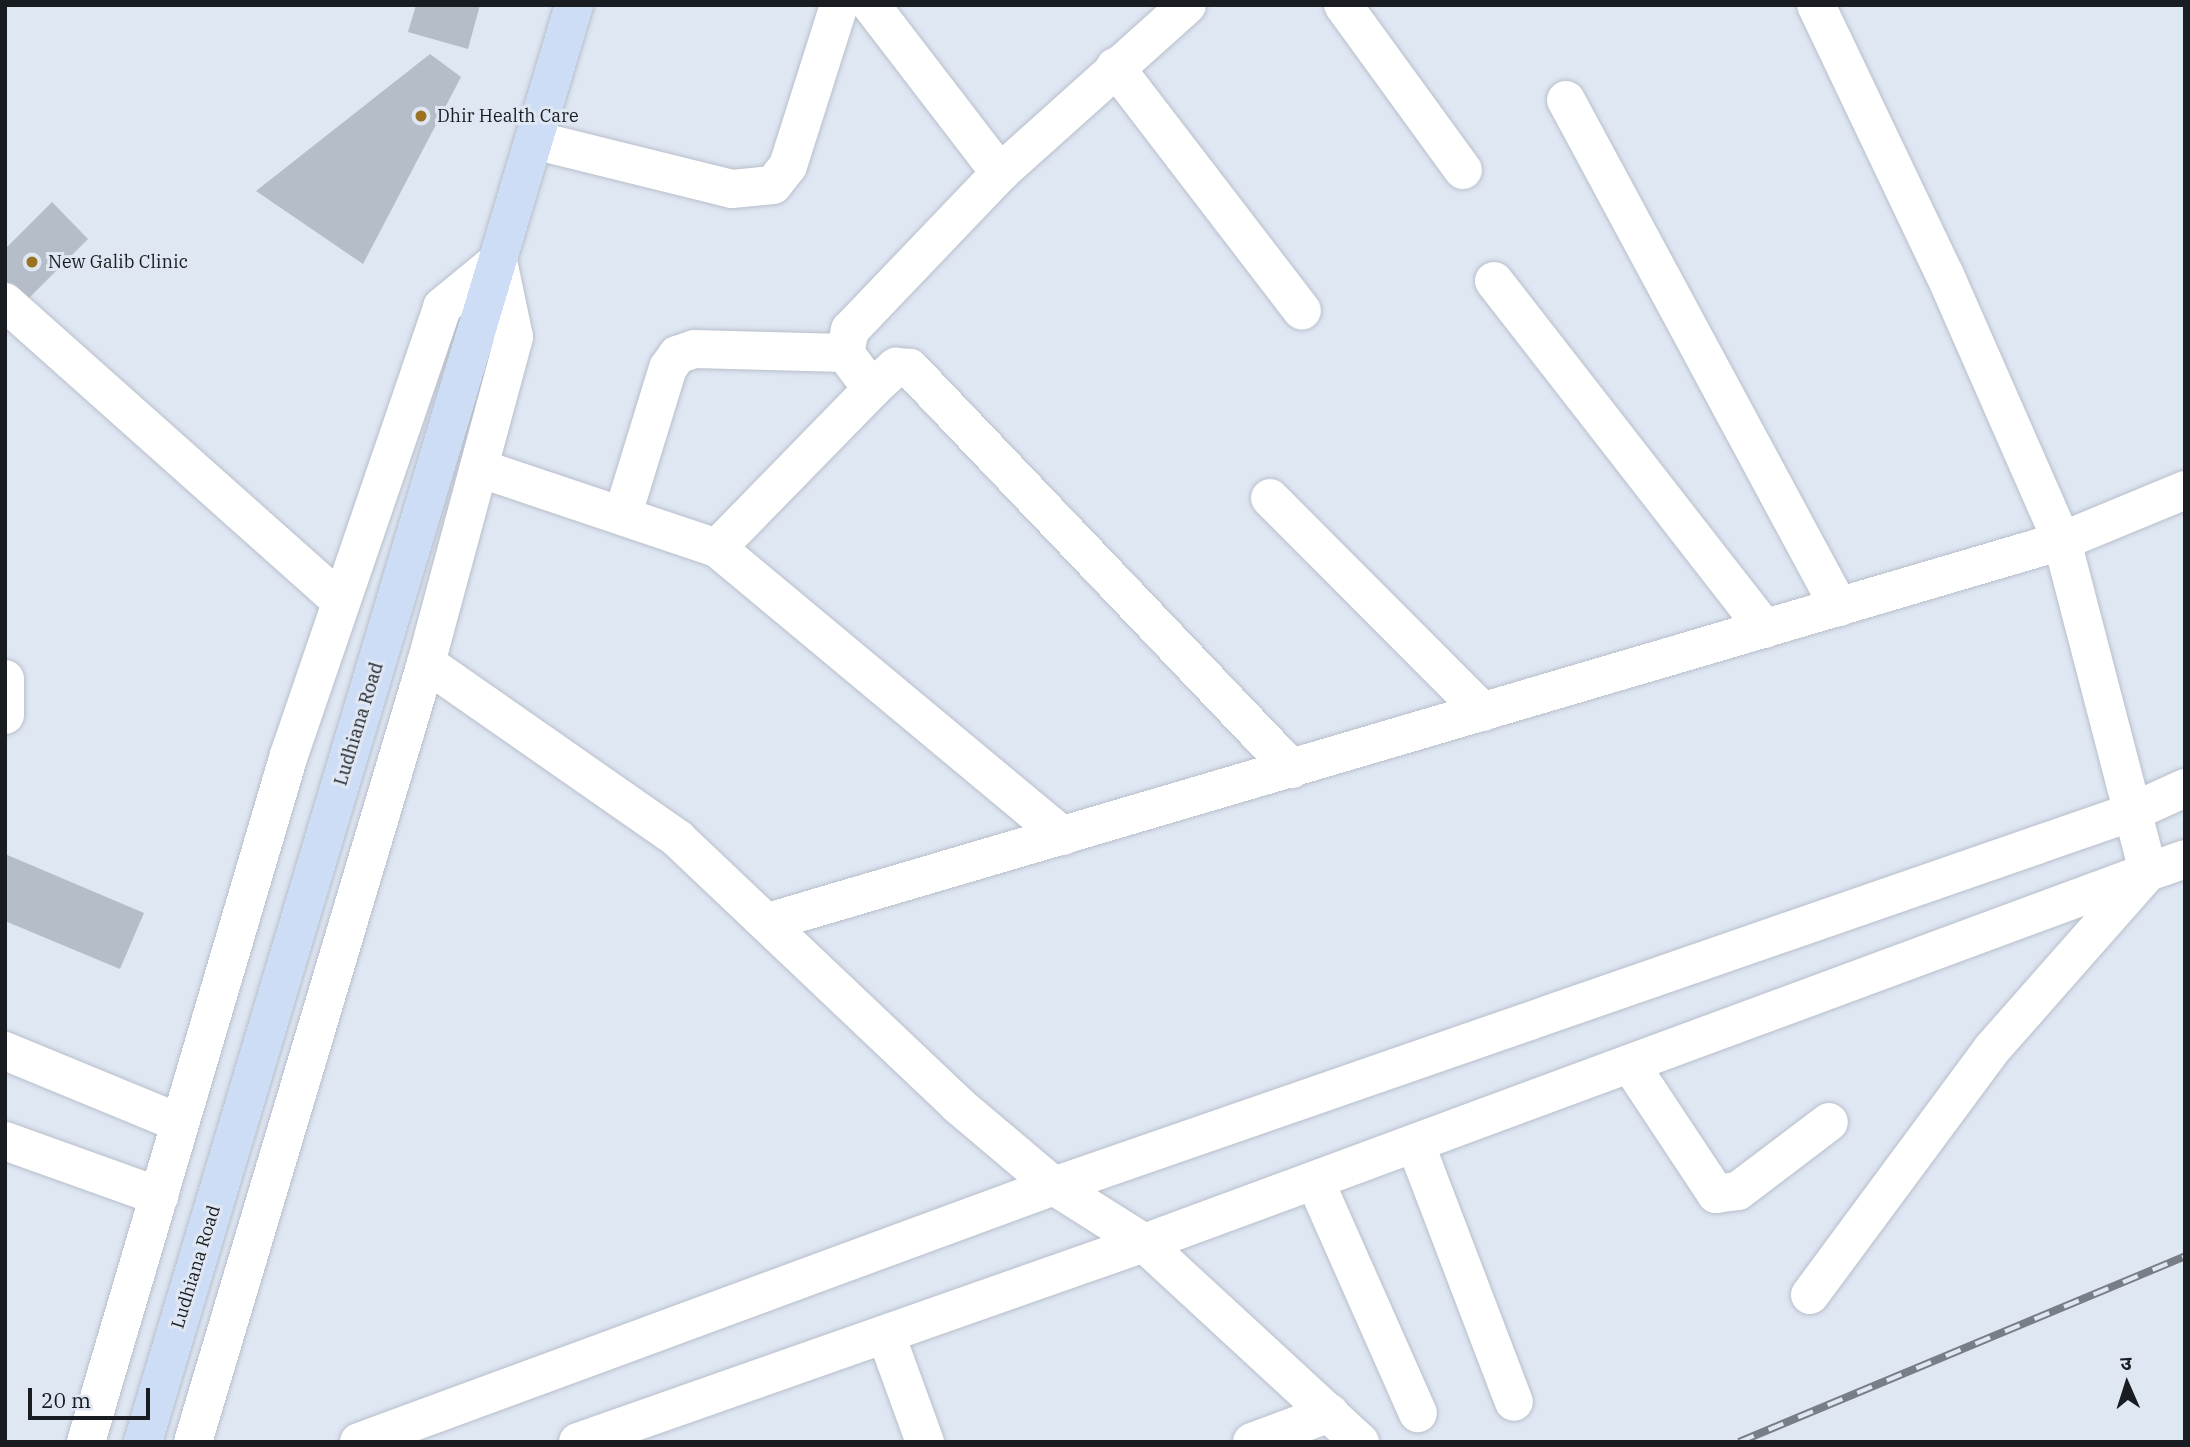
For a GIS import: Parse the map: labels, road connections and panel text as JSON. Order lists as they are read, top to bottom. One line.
{"streets":{"main road":["Ludhiana Road"]},"places":["Dhir Health Care","New Galib Clinic"],"scale_bar":"20 m","north":"top"}
